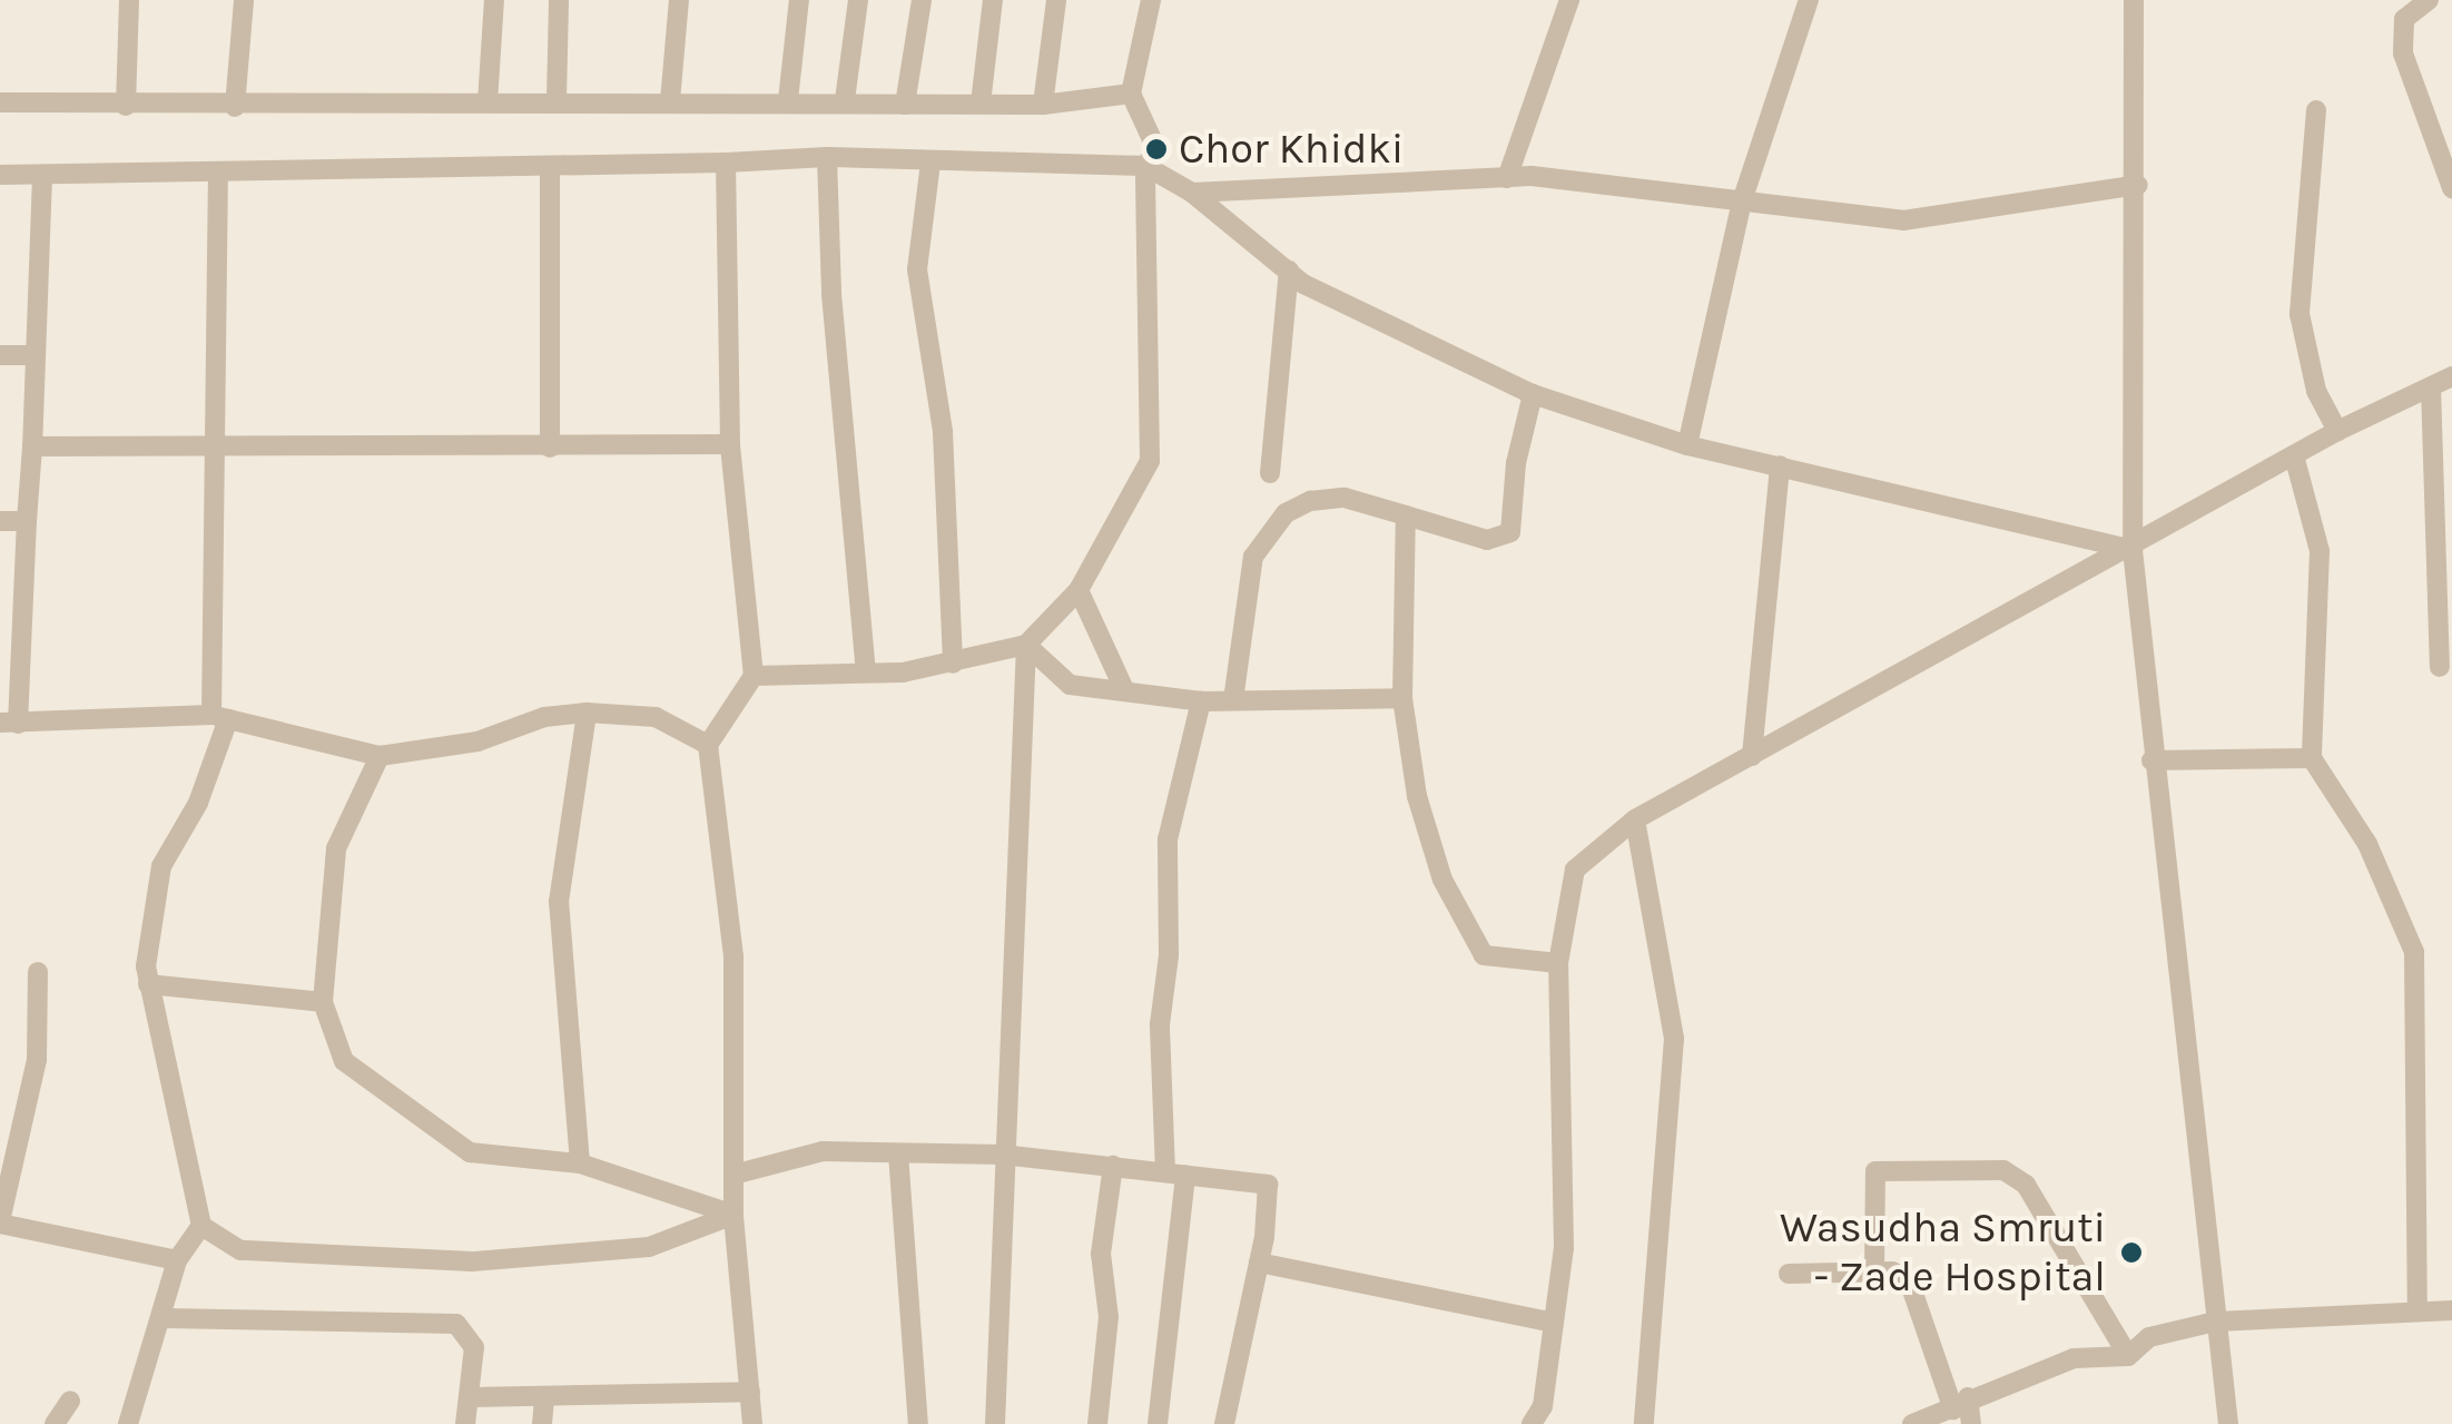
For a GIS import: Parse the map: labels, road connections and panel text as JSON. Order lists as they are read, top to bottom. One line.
{"places":["Chor Khidki","Wasudha Smruti - Zade Hospital"]}
